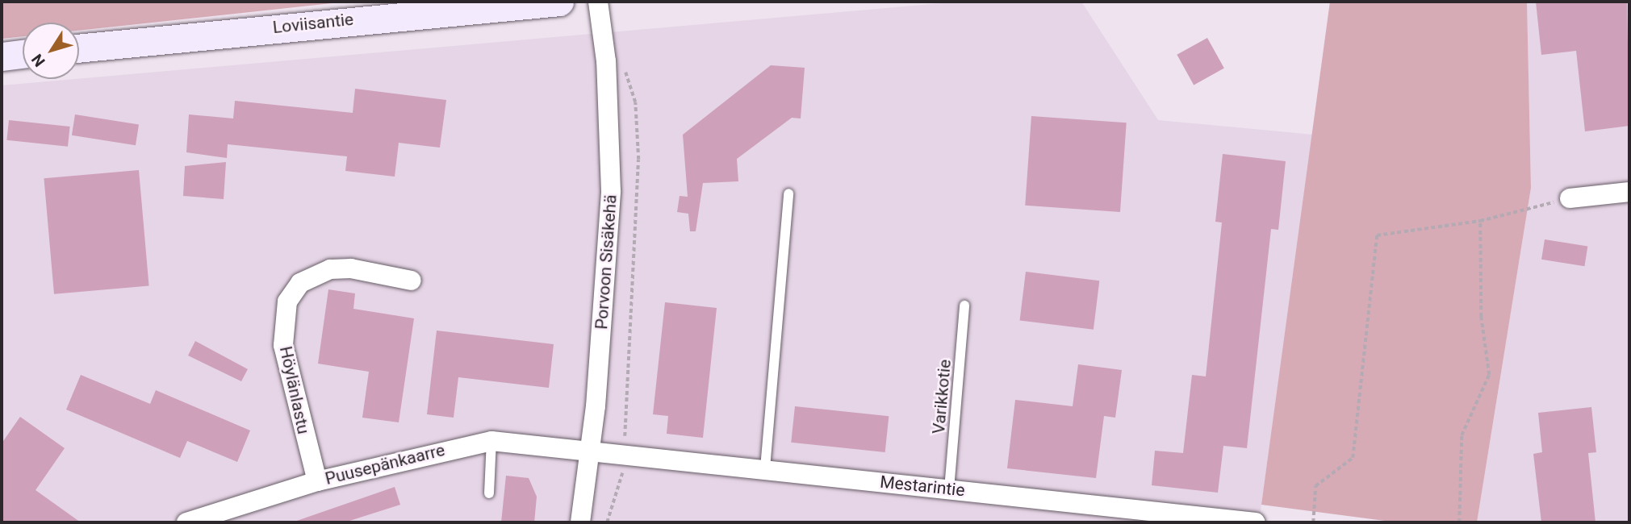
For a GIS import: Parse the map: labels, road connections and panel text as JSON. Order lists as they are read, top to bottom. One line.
{"streets":{"main road":["Loviisantie"],"street":["Porvoon Sisäkehä","Höylänlastu","Puusepänkaarre","Mestarintie"],"lane":["Varikkotie"]},"crossings":[["Porvoon Sisäkehä","Puusepänkaarre"],["Porvoon Sisäkehä","Mestarintie"],["Höylänlastu","Puusepänkaarre"],["Varikkotie","Mestarintie"],["Puusepänkaarre","Mestarintie"]],"north":"bottom left"}
